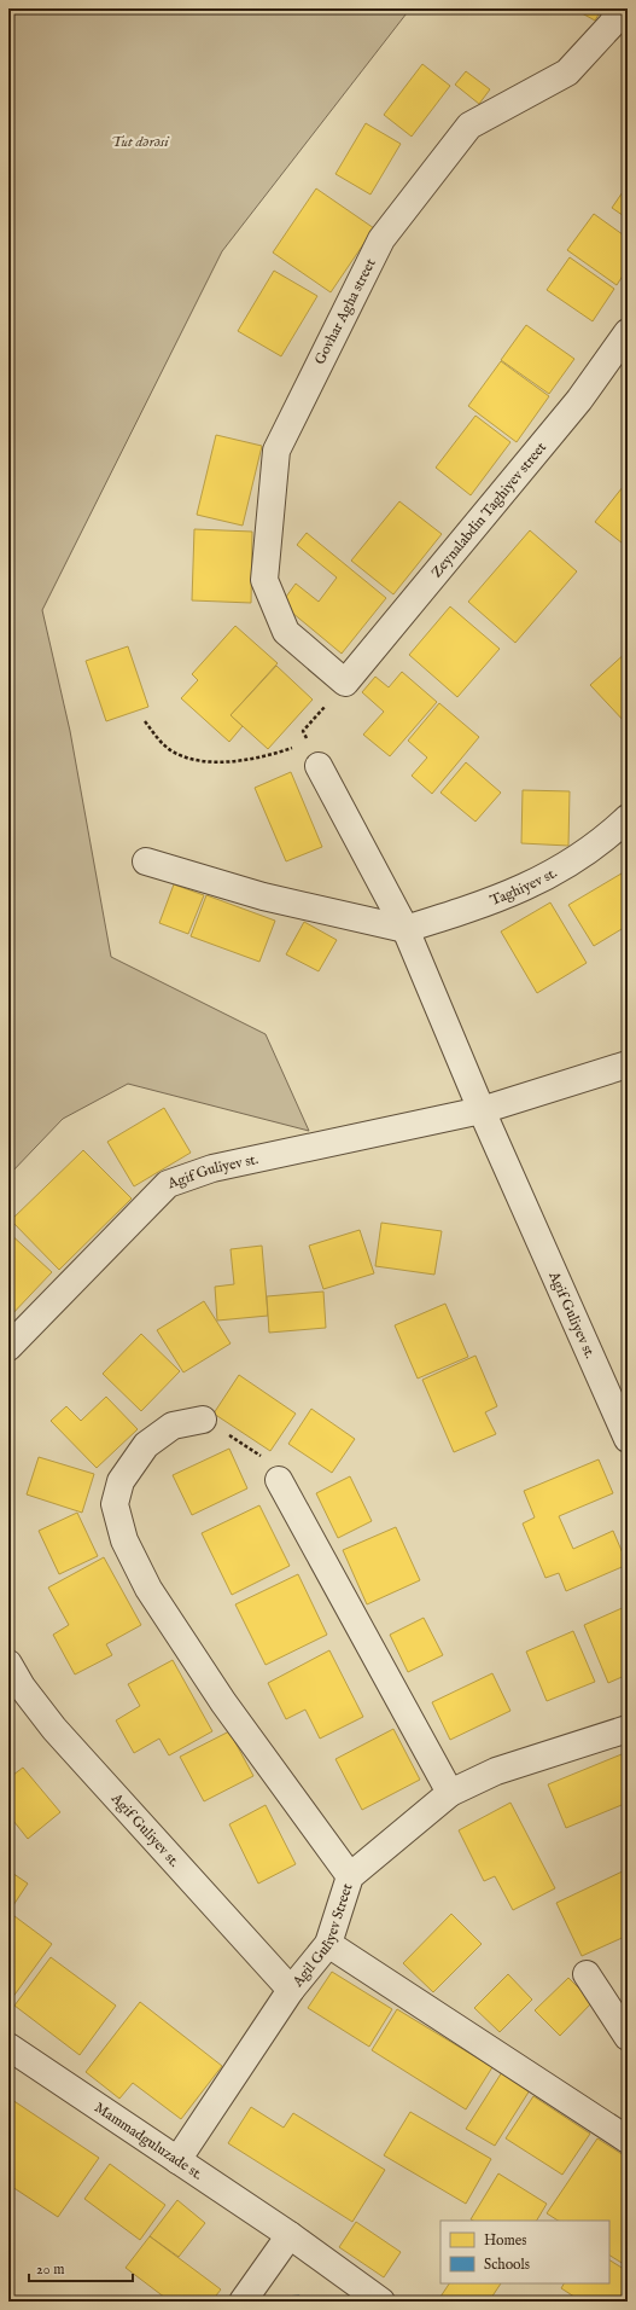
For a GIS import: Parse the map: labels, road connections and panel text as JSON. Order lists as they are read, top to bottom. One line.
{"streets":{"street":["Govhar Agha street","Zeynalabdin Taghiyev street","Taghiyev st.","Agif Guliyev st.","Agil Guliyev Street","Mammadguluzade st."]},"crossings":[["Govhar Agha street","Zeynalabdin Taghiyev street"],["Taghiyev st.","Agif Guliyev st."],["Agif Guliyev st.","Agil Guliyev Street"],["Agil Guliyev Street","Mammadguluzade st."]],"parks":["Tut dərəsi"],"legend":["Homes","Schools"],"scale_bar":"20 m"}
